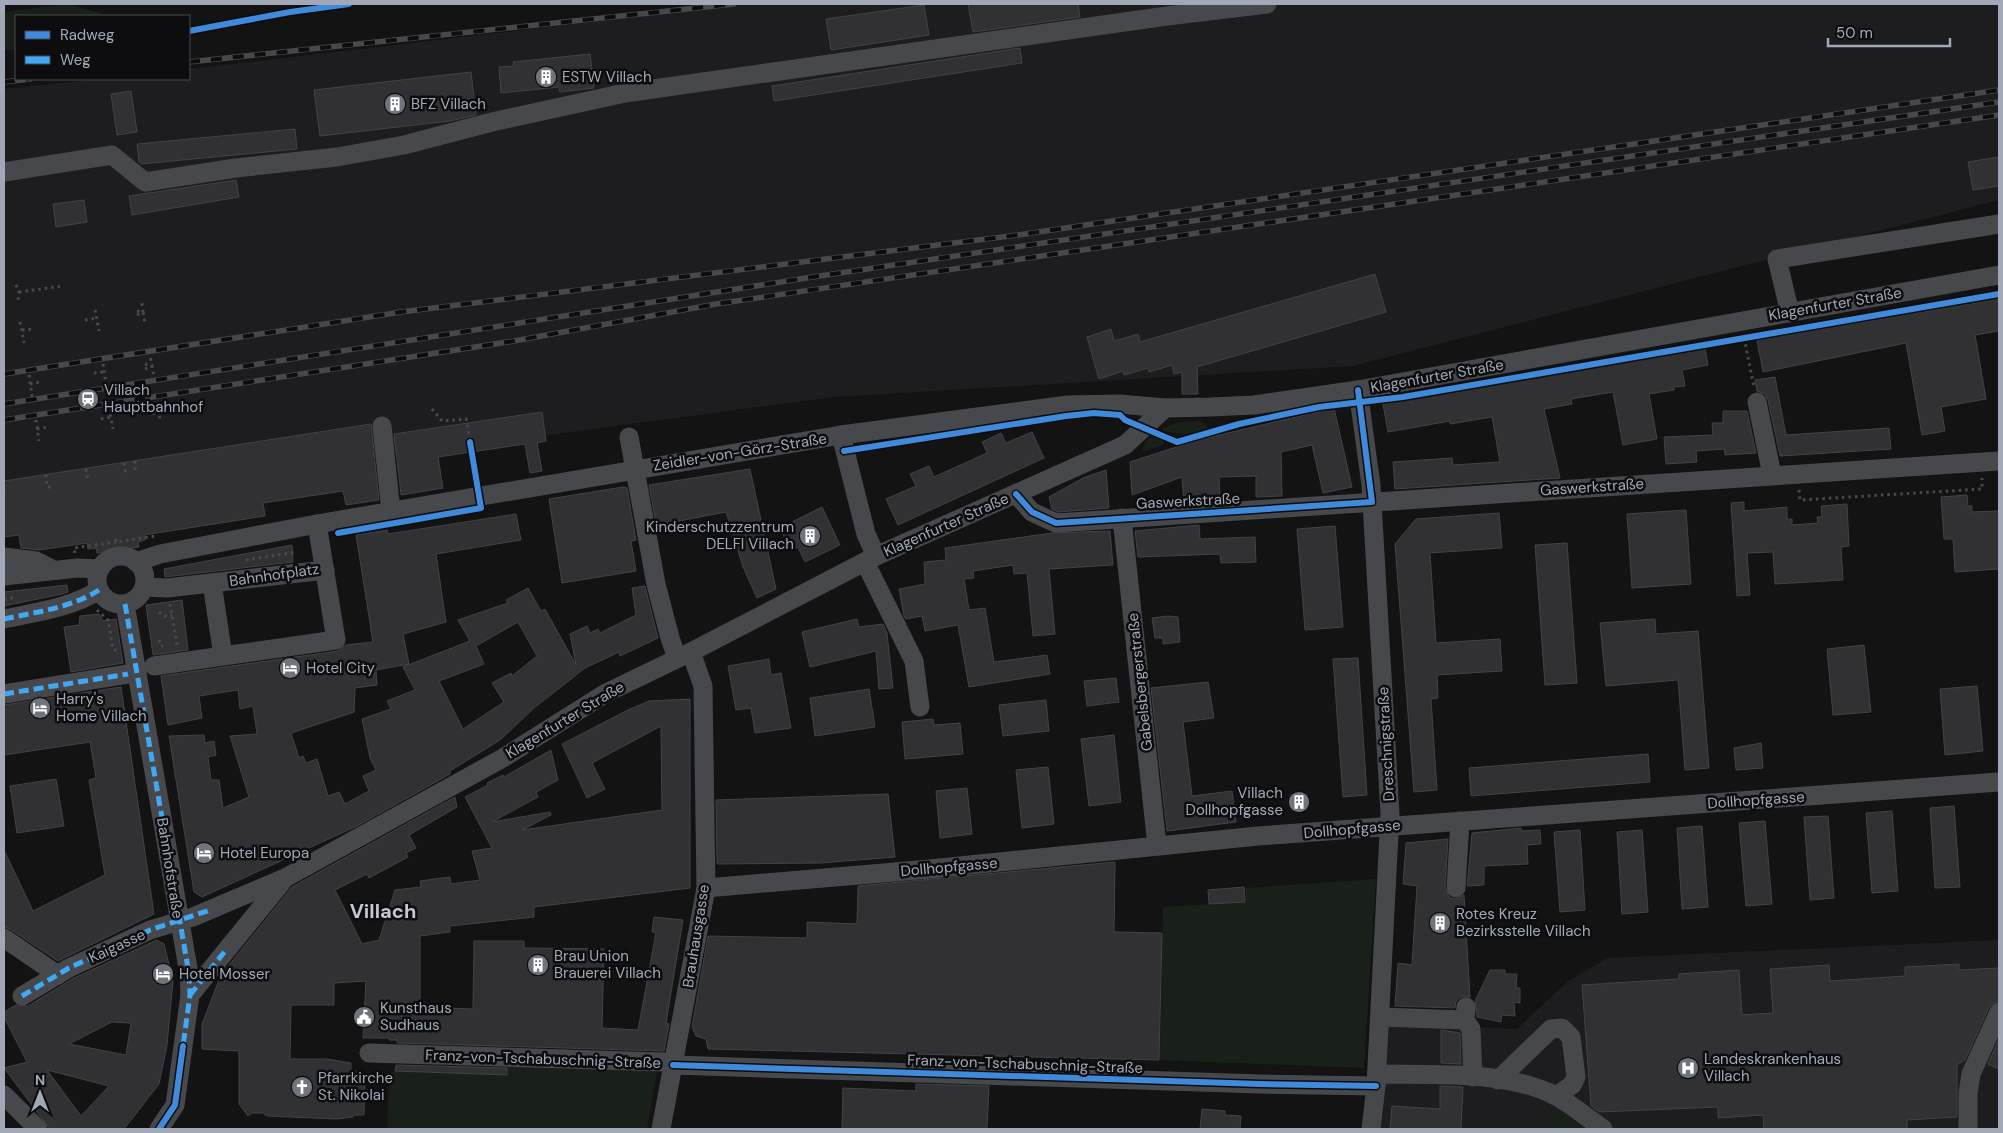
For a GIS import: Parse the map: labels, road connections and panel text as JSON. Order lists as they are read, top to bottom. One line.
{"streets":{"street":["Klagenfurter Straße","Zeidler-von-Görz-Straße","Gaswerkstraße","Bahnhofplatz","Gabelsbergerstraße","Dreschnigstraße","Dollhopfgasse","Bahnhofstraße","Brauhausgasse","Kaigasse","Franz-von-Tschabuschnig-Straße"]},"crossings":[["Klagenfurter Straße","Zeidler-von-Görz-Straße"],["Klagenfurter Straße","Gaswerkstraße"],["Klagenfurter Straße","Dreschnigstraße"],["Klagenfurter Straße","Bahnhofstraße"],["Klagenfurter Straße","Brauhausgasse"],["Klagenfurter Straße","Kaigasse"],["Zeidler-von-Görz-Straße","Bahnhofplatz"],["Zeidler-von-Görz-Straße","Brauhausgasse"],["Gaswerkstraße","Gabelsbergerstraße"],["Gaswerkstraße","Dreschnigstraße"],["Bahnhofplatz","Bahnhofstraße"],["Gabelsbergerstraße","Dollhopfgasse"],["Dreschnigstraße","Dollhopfgasse"],["Dreschnigstraße","Franz-von-Tschabuschnig-Straße"],["Dollhopfgasse","Brauhausgasse"],["Bahnhofstraße","Kaigasse"],["Brauhausgasse","Franz-von-Tschabuschnig-Straße"]],"districts":["Villach"],"places":{"building":["ESTW Villach","BFZ Villach","Kinderschutzzentrum DELFI Villach","Villach Dollhopfgasse","Rotes Kreuz Bezirksstelle Villach","Brau Union Brauerei Villach"],"station":["Villach Hauptbahnhof"],"hotel":["Hotel City","Harry's Home Villach","Hotel Europa","Hotel Mosser"],"public building":["Kunsthaus Sudhaus"],"hospital":["Landeskrankenhaus Villach"],"church":["Pfarrkirche St. Nikolai"]},"legend":["Radweg","Weg"],"scale_bar":"50 m","north":"top"}
